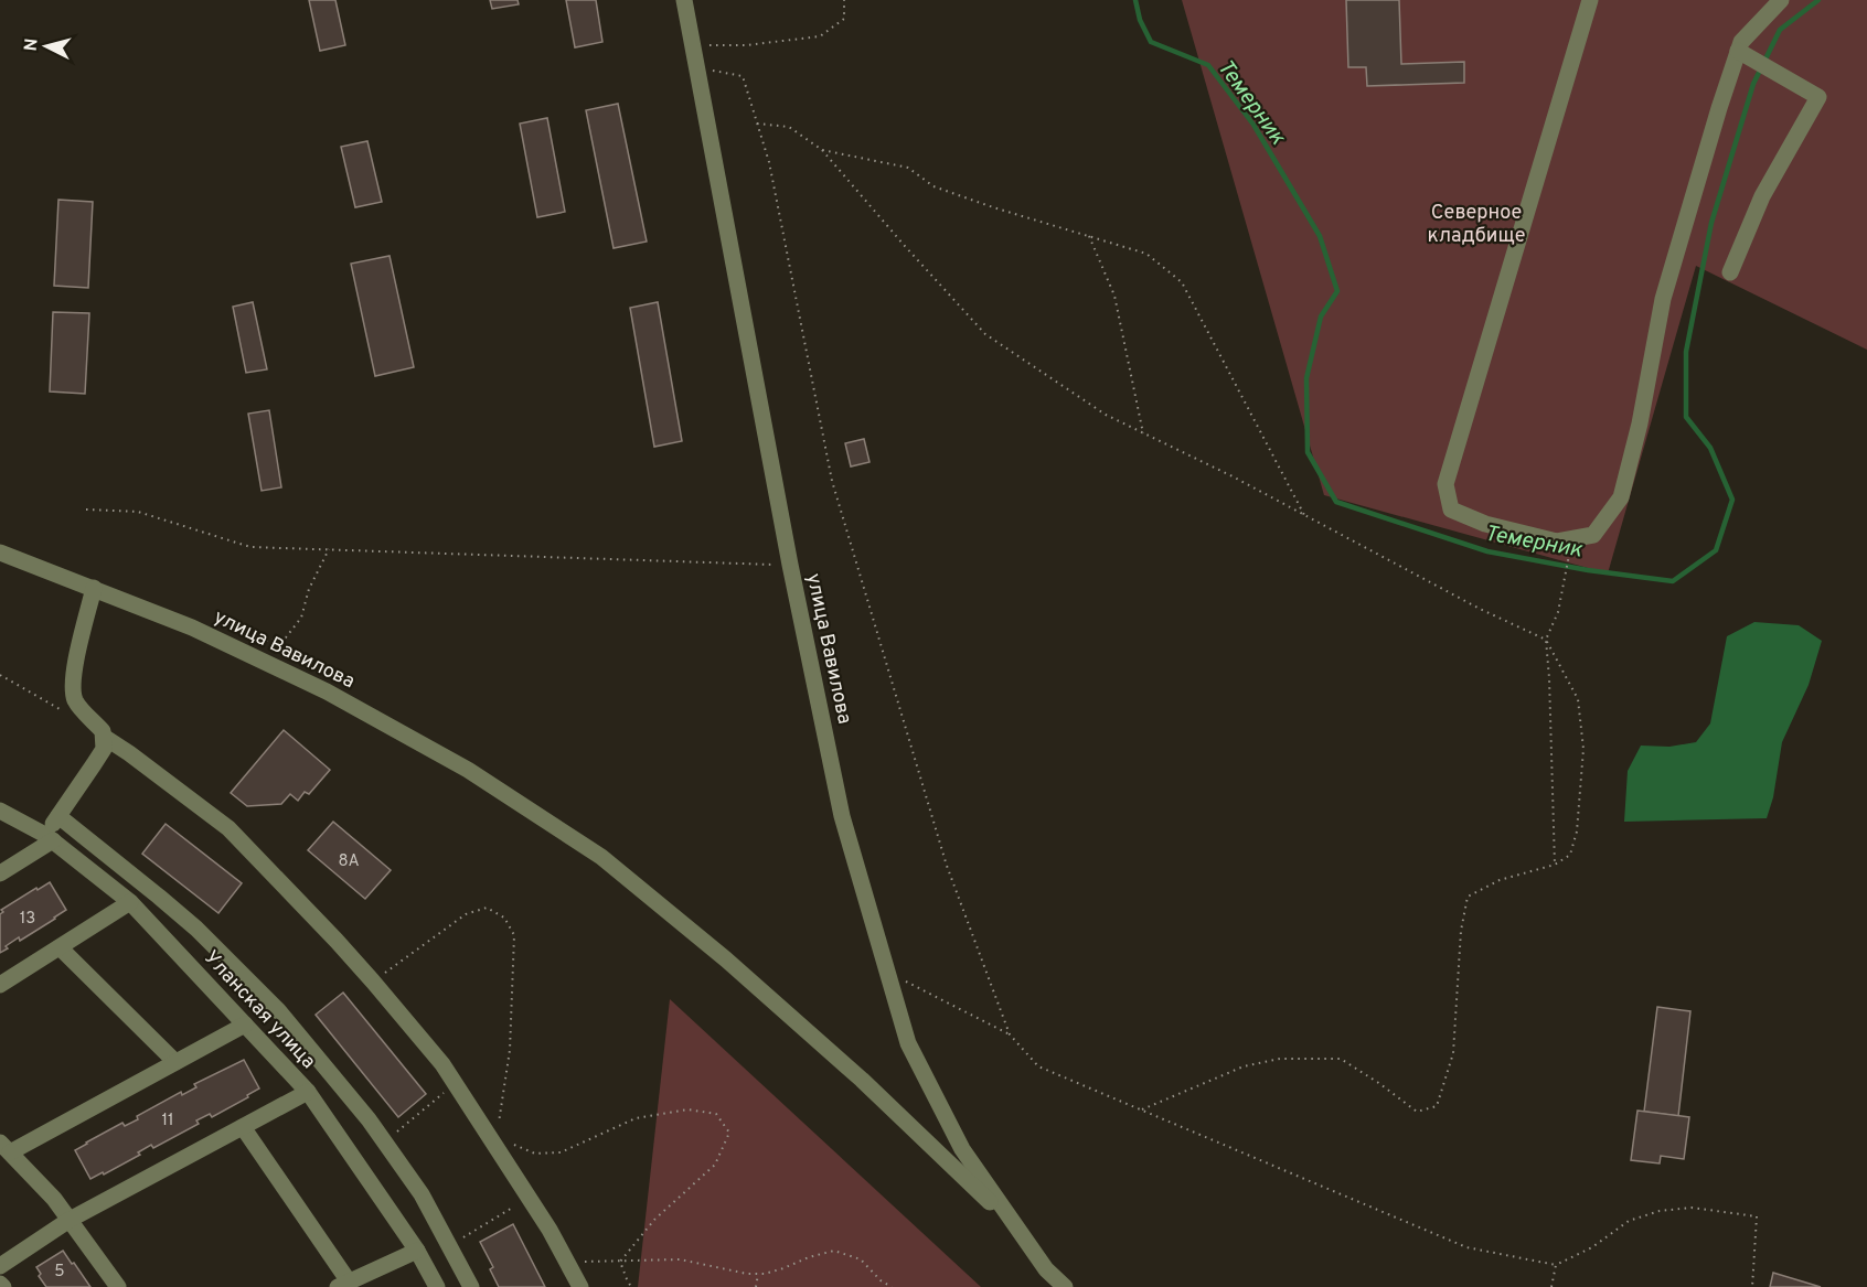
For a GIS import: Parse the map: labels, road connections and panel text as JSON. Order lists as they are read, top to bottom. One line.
{"streets":{"street":["улица Вавилова","Уланская улица"]},"water":["Темерник"],"parks":["Северное кладбище"],"house_numbers":["8А","13","11","5"],"north":"left"}
